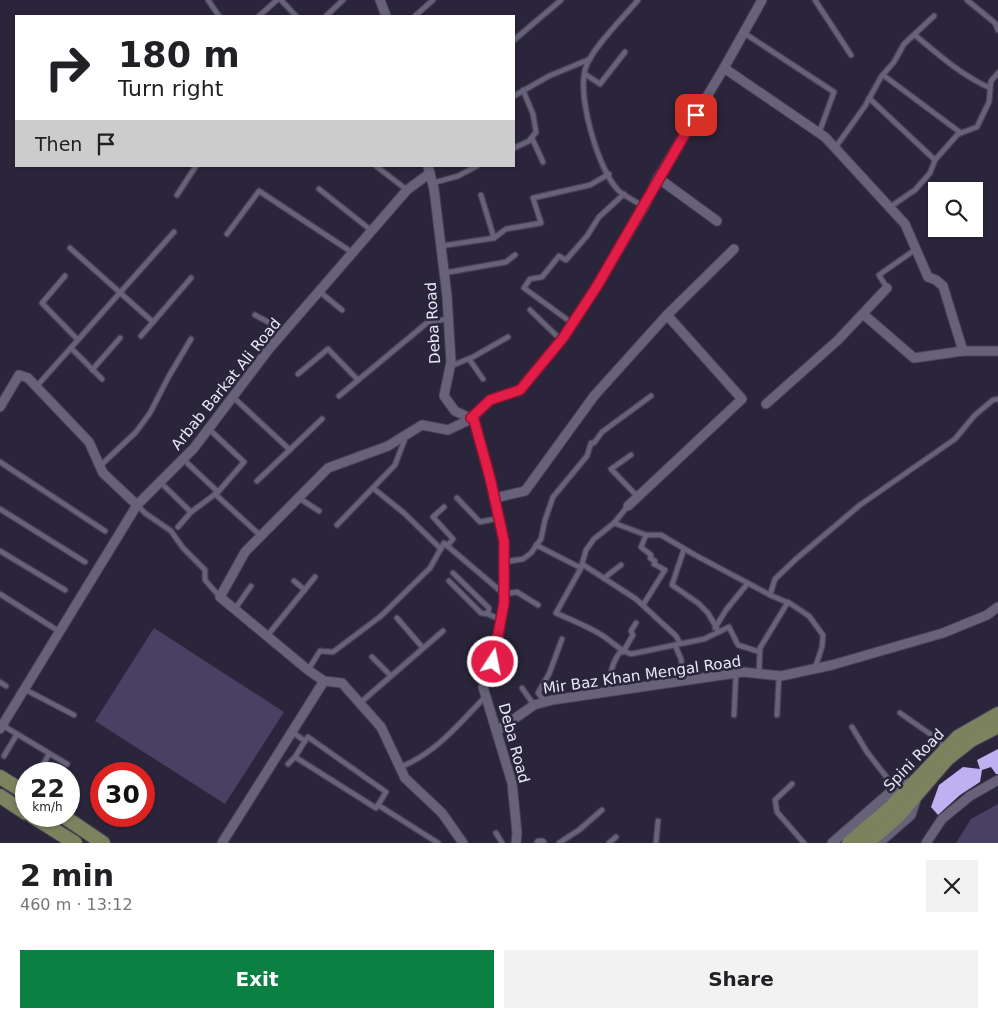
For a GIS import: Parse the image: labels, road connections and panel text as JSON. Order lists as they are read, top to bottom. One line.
{"streets":{"main road":["Spini Road"],"street":["Deba Road","Arbab Barkat Ali Road","Mir Baz Khan Mengal Road"]},"crossings":[["Deba Road","Arbab Barkat Ali Road"],["Deba Road","Mir Baz Khan Mengal Road"]],"page":{"turn":["180 m","Turn right"],"then":"Then","speed":"22 km/h","limit":"30","heading":["2 min","460 m · 13:12"],"buttons":["Exit","Share"]}}
